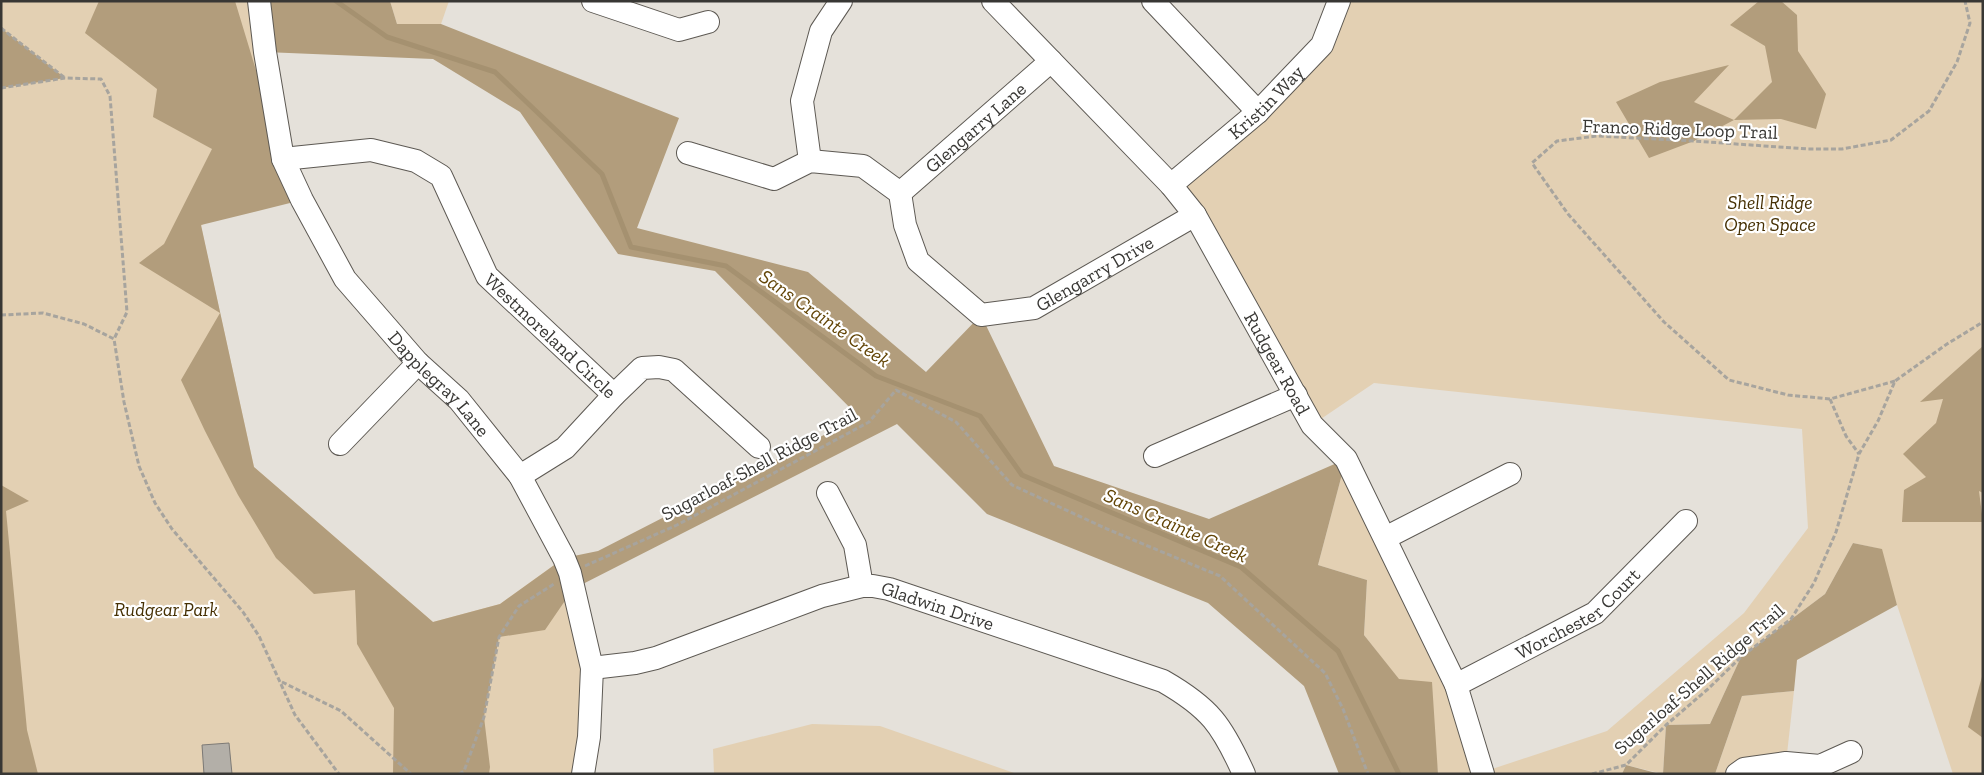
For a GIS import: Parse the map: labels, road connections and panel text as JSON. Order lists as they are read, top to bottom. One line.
{"streets":{"street":["Kristin Way","Glengarry Lane","Glengarry Drive","Westmoreland Circle","Rudgear Road","Dapplegray Lane","Gladwin Drive","Worchester Court"],"path":["Franco Ridge Loop Trail","Sugarloaf-Shell Ridge Trail"]},"crossings":[["Kristin Way","Rudgear Road"],["Glengarry Lane","Glengarry Drive"],["Glengarry Lane","Rudgear Road"],["Franco Ridge Loop Trail","Sugarloaf-Shell Ridge Trail"],["Glengarry Drive","Rudgear Road"],["Westmoreland Circle","Dapplegray Lane"],["Rudgear Road","Worchester Court"],["Dapplegray Lane","Sugarloaf-Shell Ridge Trail"],["Dapplegray Lane","Gladwin Drive"]],"water":["Sans Crainte Creek"],"parks":["Shell Ridge Open Space","Rudgear Park"]}
